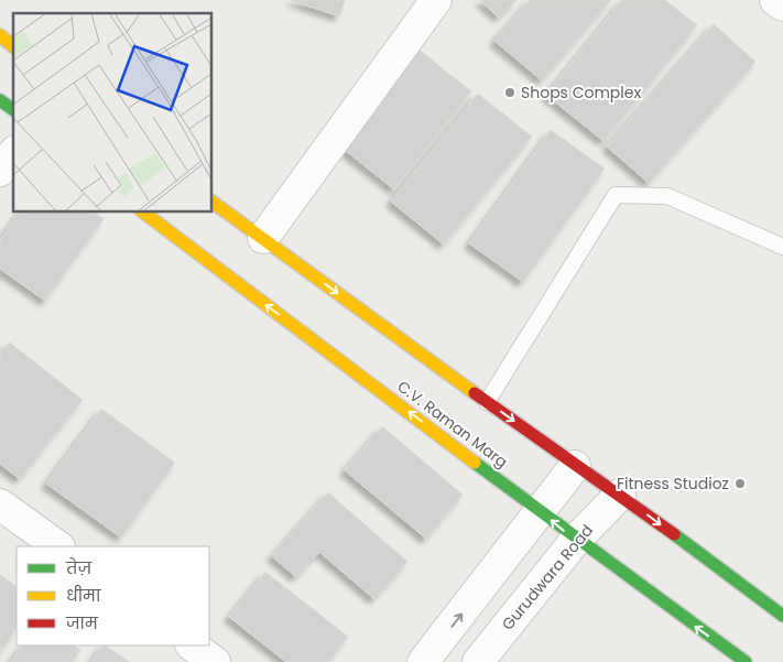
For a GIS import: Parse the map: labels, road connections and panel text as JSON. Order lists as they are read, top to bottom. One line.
{"streets":{"main road":["C.V. Raman Marg"],"street":["Gurudwara Road"]},"crossings":[["C.V. Raman Marg","Gurudwara Road"]],"places":["Shops Complex","Fitness Studioz"],"legend":["तेज़","धीमा","जाम"]}
